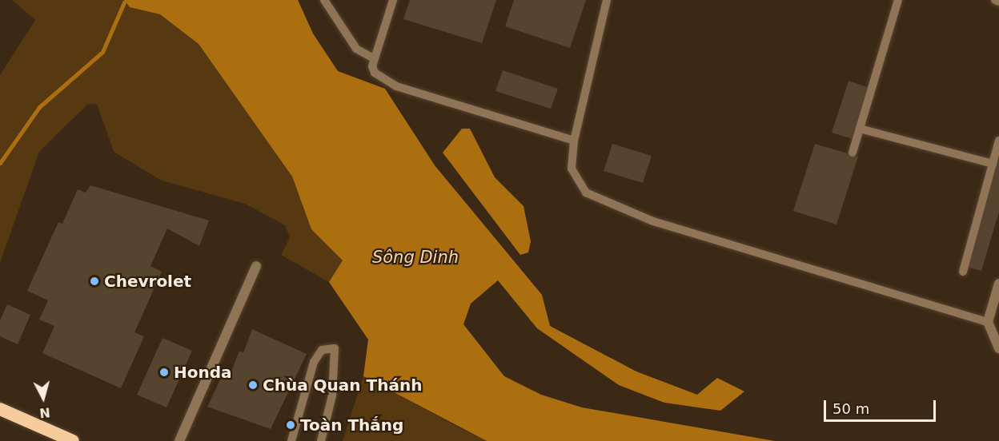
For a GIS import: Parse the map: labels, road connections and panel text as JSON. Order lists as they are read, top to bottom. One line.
{"water":["Sông Dinh"],"places":["Chevrolet","Honda","Chùa Quan Thánh","Toàn Thắng"],"scale_bar":"50 m","north":"bottom"}
